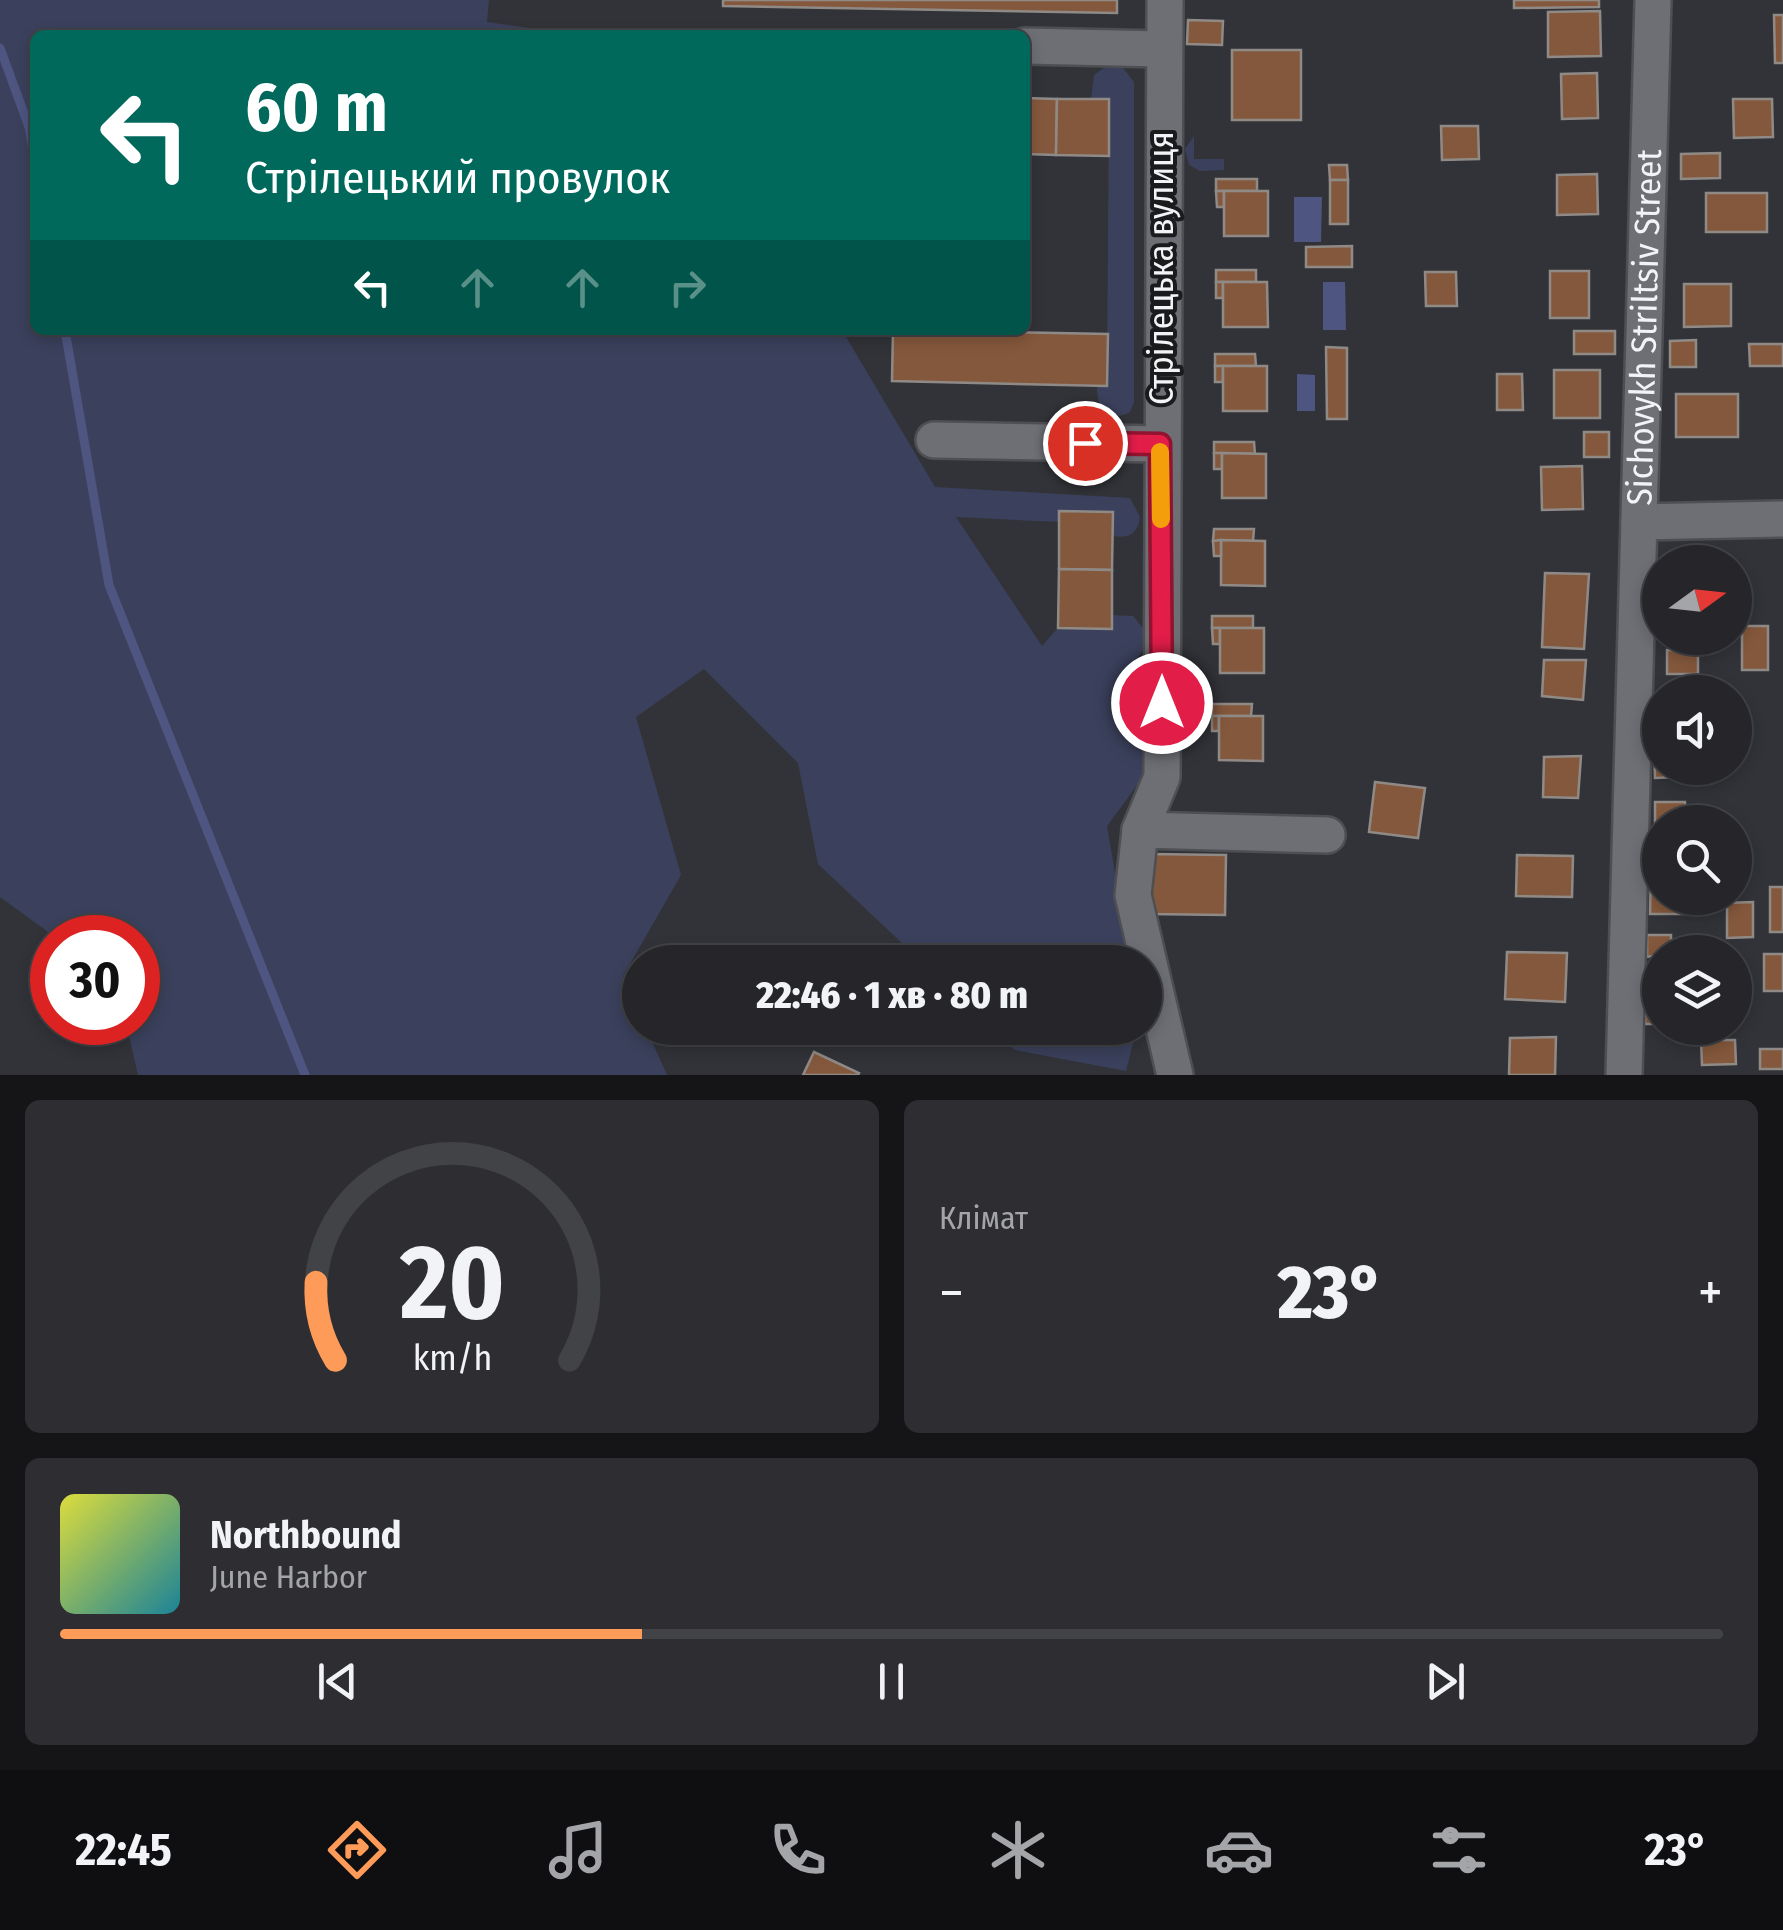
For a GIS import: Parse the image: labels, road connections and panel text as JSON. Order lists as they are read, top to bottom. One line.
{"streets":{"street":["Стрілецька вулиця","Sichovykh Striltsiv Street"]},"north":"right","page":{"turn":["60 m","Стрілецький провулок"],"limit":"30","trip":"22:46 · 1 хв · 80 m","tile":"Клімат","heat":["−","23°","+"],"song":["Northbound","June Harbor"],"tabs":["22:45","23°"],"gauge":["20","km/h"]}}
